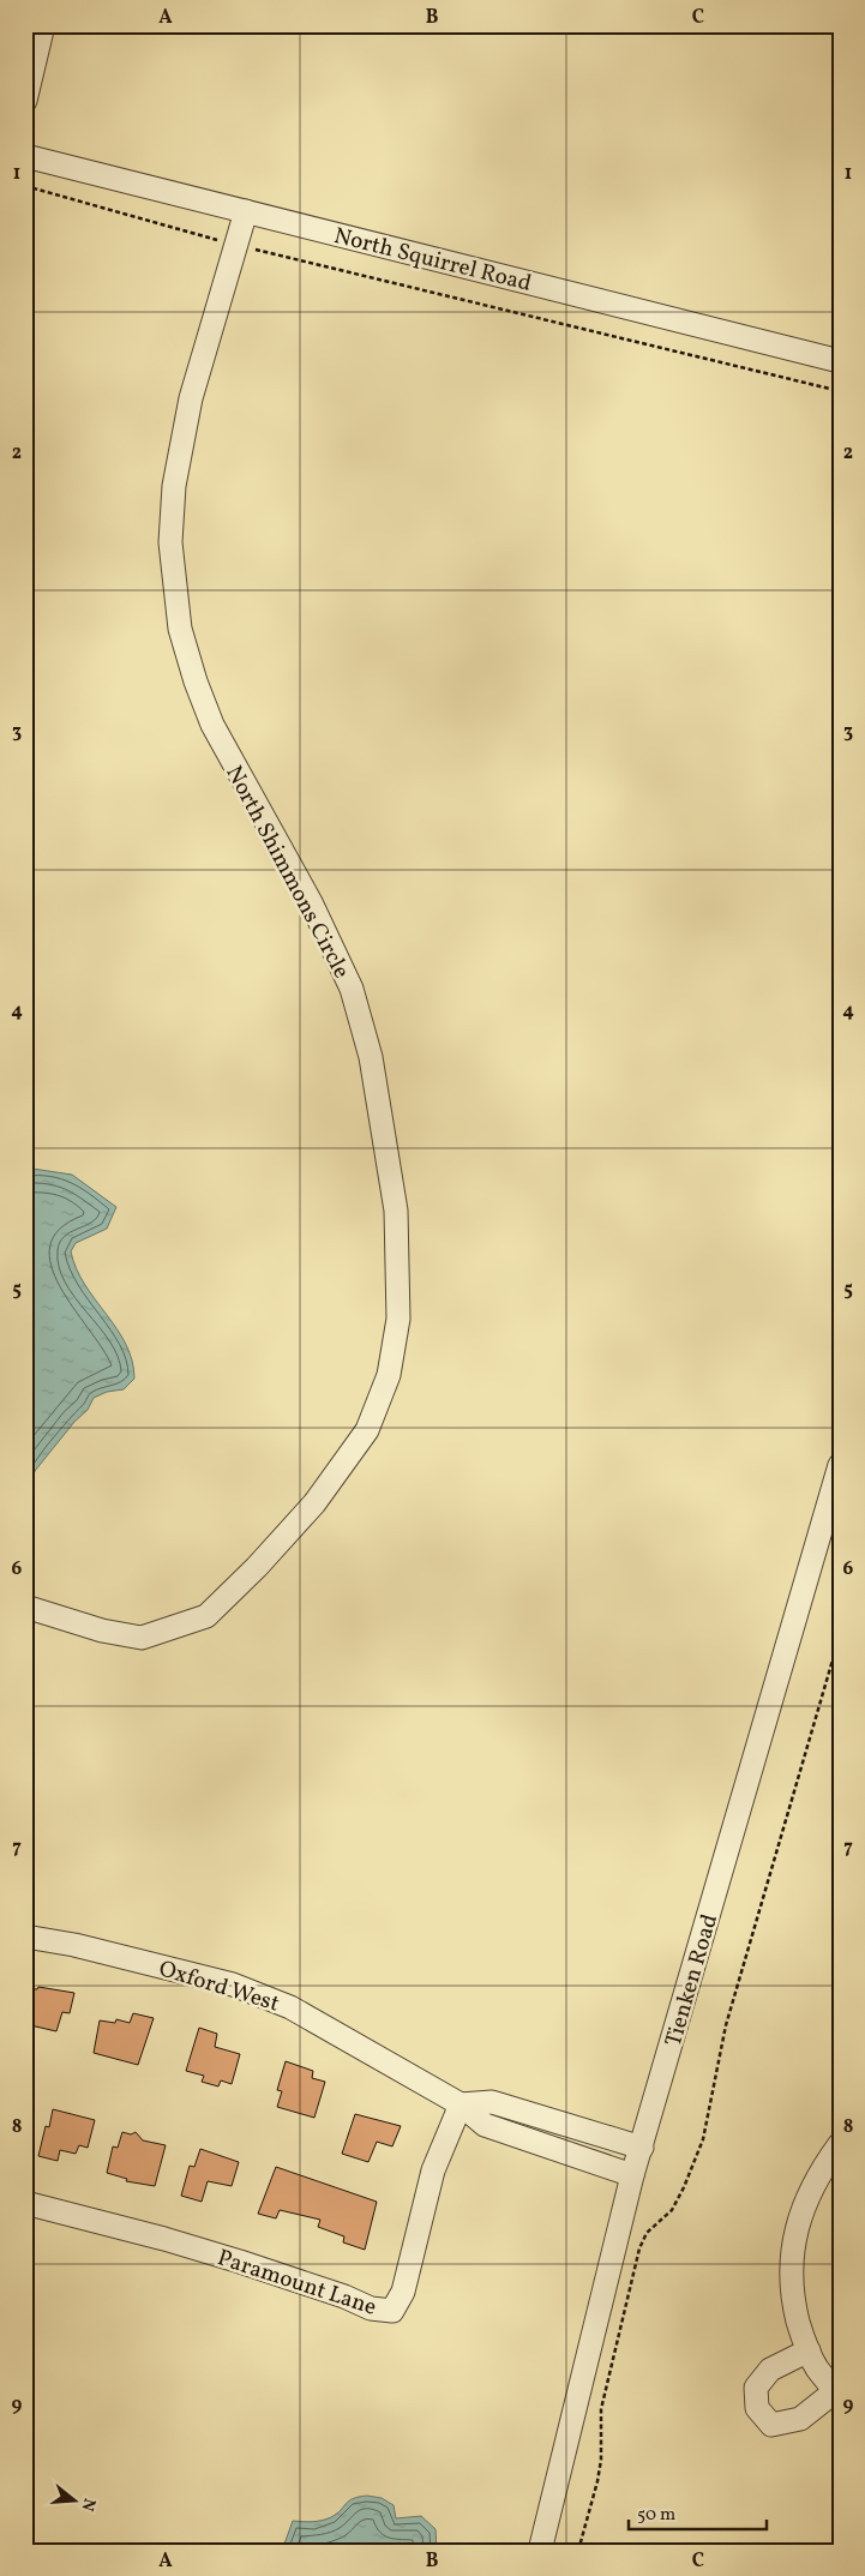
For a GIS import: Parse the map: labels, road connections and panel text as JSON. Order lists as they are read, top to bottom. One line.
{"streets":{"street":["North Squirrel Road","North Shimmons Circle","Tienken Road","Oxford West","Paramount Lane"]},"crossings":[["North Squirrel Road","North Shimmons Circle"],["Tienken Road","Oxford West"],["Oxford West","Paramount Lane"]],"scale_bar":"50 m","north":"right","grid":{"columns":["A","B","C"],"rows":["1","2","3","4","5","6","7","8","9"]}}
